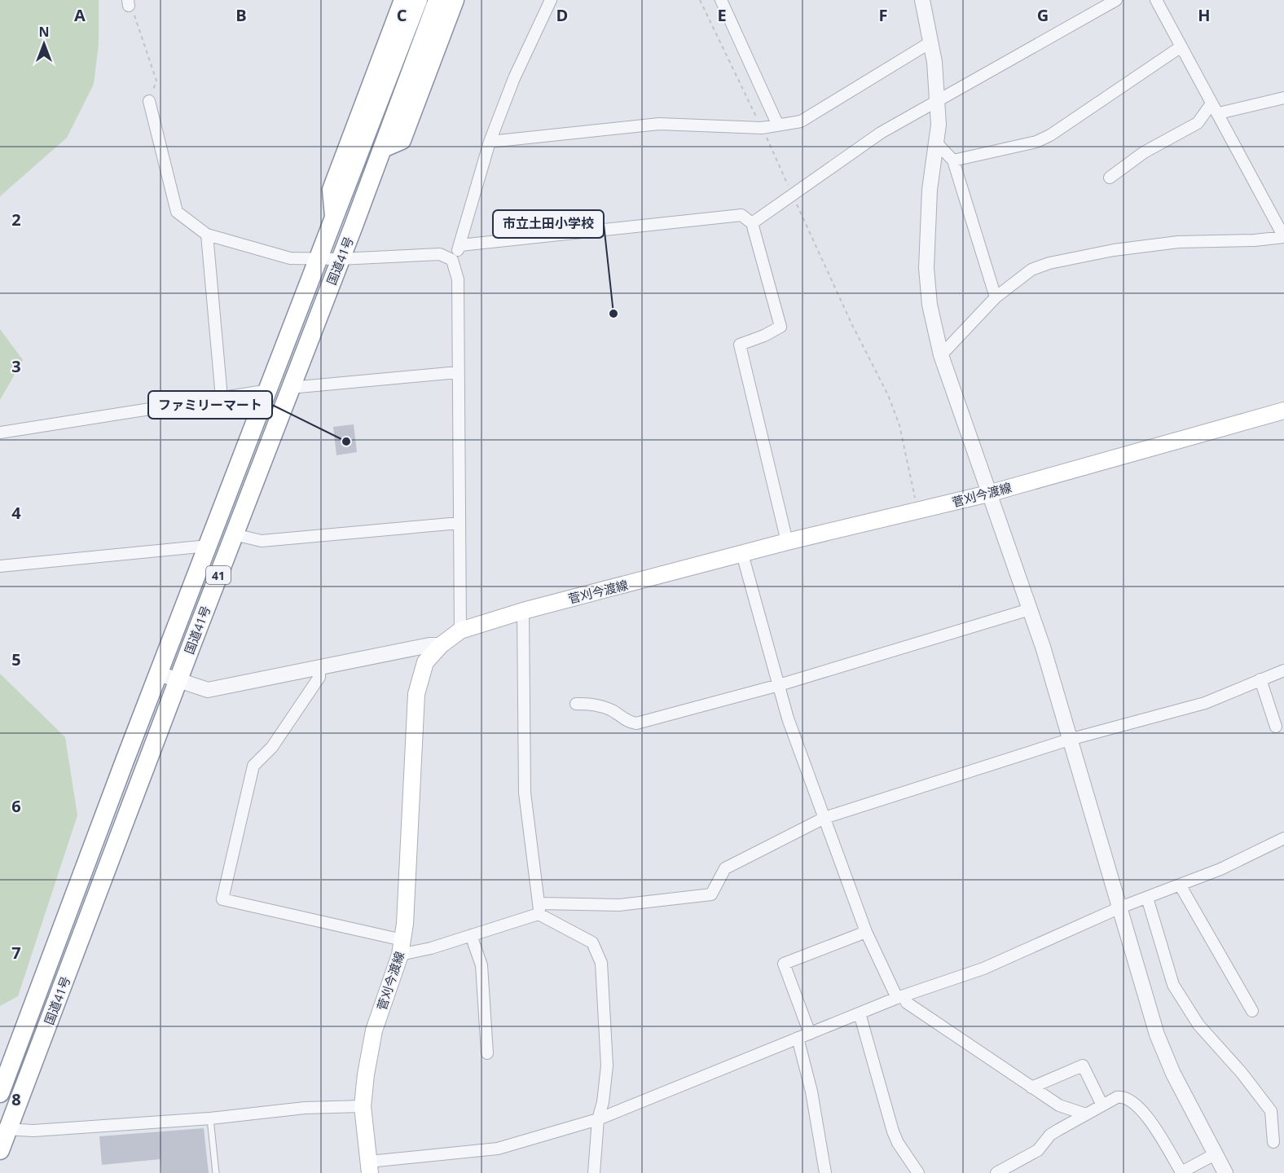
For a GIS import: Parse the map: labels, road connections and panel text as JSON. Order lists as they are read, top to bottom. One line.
{"streets":{"highway":["国道41号","41"],"main road":["菅刈今渡線"]},"places":["市立土田小学校","ファミリーマート"],"north":"top","grid":{"columns":["A","B","C","D","E","F","G","H"],"rows":["2","3","4","5","6","7","8"]}}
